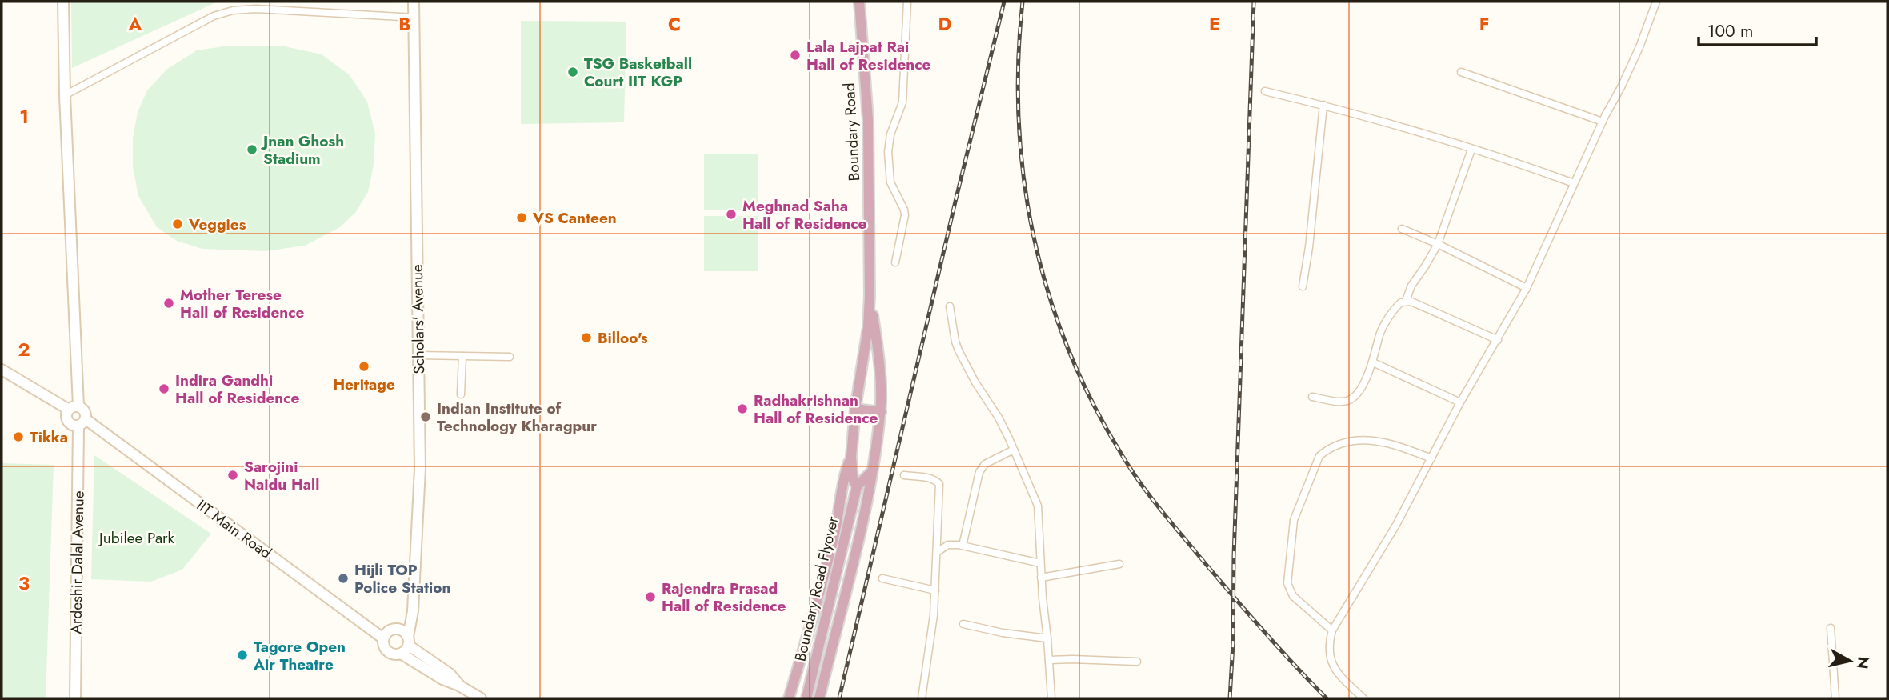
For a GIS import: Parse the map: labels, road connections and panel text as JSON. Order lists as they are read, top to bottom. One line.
{"streets":{"main road":["Boundary Road","Boundary Road Flyover"],"street":["Scholars' Avenue","IIT Main Road","Ardeshir Dalal Avenue"]},"crossings":[["Boundary Road","Boundary Road Flyover"],["Scholars' Avenue","IIT Main Road"],["IIT Main Road","Ardeshir Dalal Avenue"]],"parks":["Jubilee Park"],"places":["Lala Lajpat Rai Hall of Residence","TSG Basketball Court IIT KGP","Jnan Ghosh Stadium","Meghnad Saha Hall of Residence","VS Canteen","Veggies","Mother Terese Hall of Residence","Billoo's","Heritage","Indira Gandhi Hall of Residence","Radhakrishnan Hall of Residence","Indian Institute of Technology Kharagpur","Tikka","Sarojini Naidu Hall","Hijli TOP Police Station","Rajendra Prasad Hall of Residence","Tagore Open Air Theatre"],"scale_bar":"100 m","north":"right","grid":{"columns":["A","B","C","D","E","F"],"rows":["1","2","3"]}}
